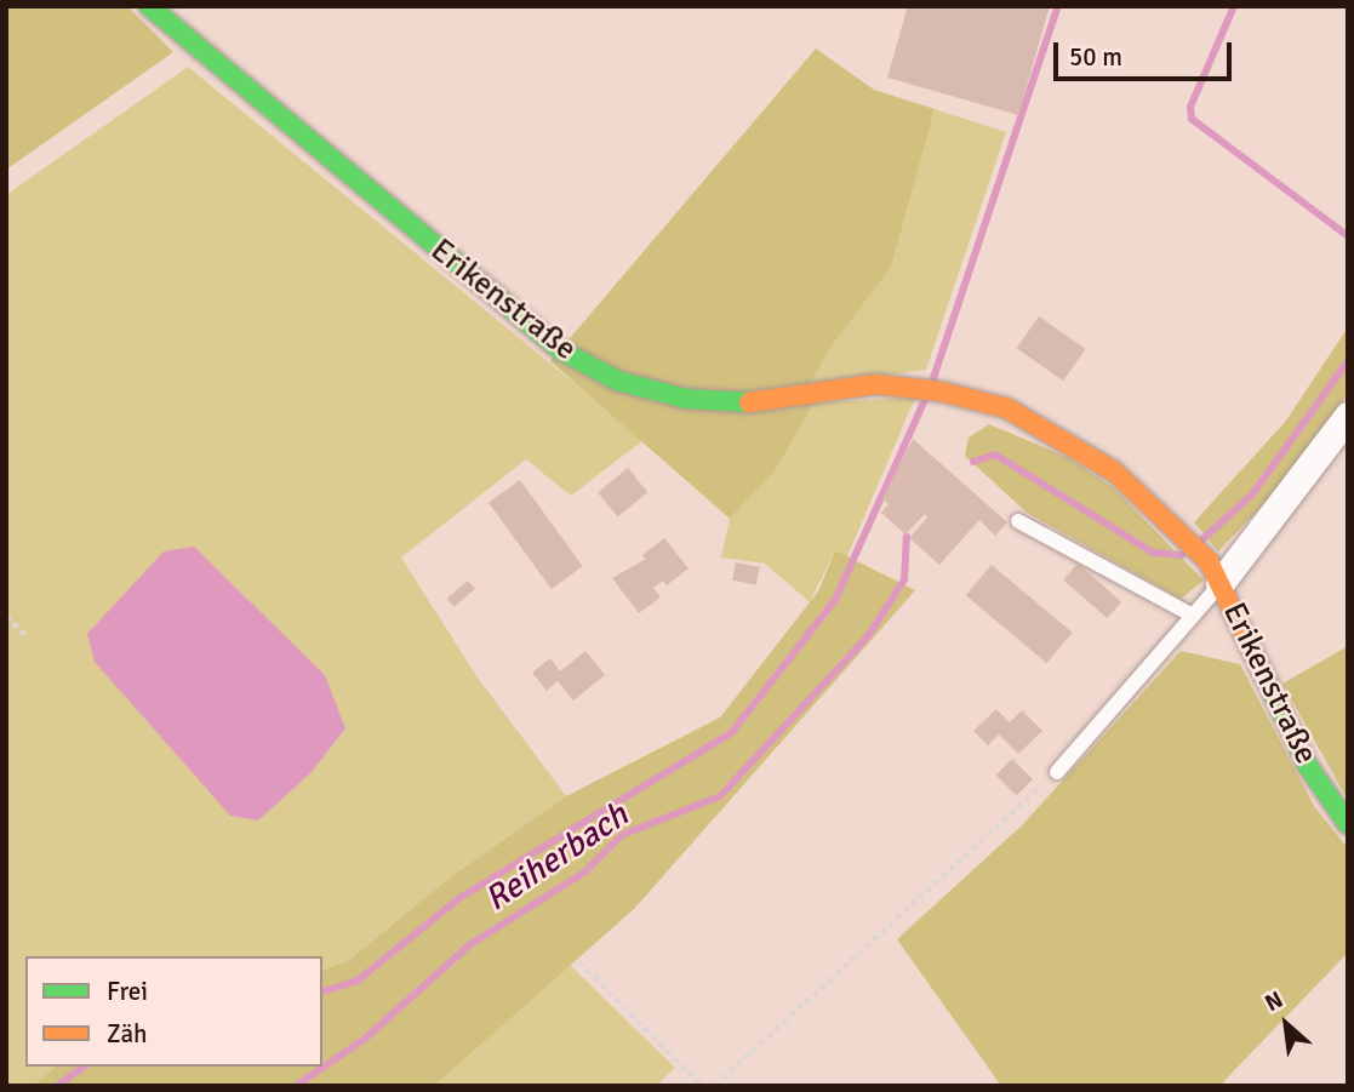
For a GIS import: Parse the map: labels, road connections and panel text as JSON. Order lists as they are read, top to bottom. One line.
{"streets":{"street":["Erikenstraße"]},"water":["Reiherbach"],"legend":["Frei","Zäh"],"scale_bar":"50 m","north":"top left"}
